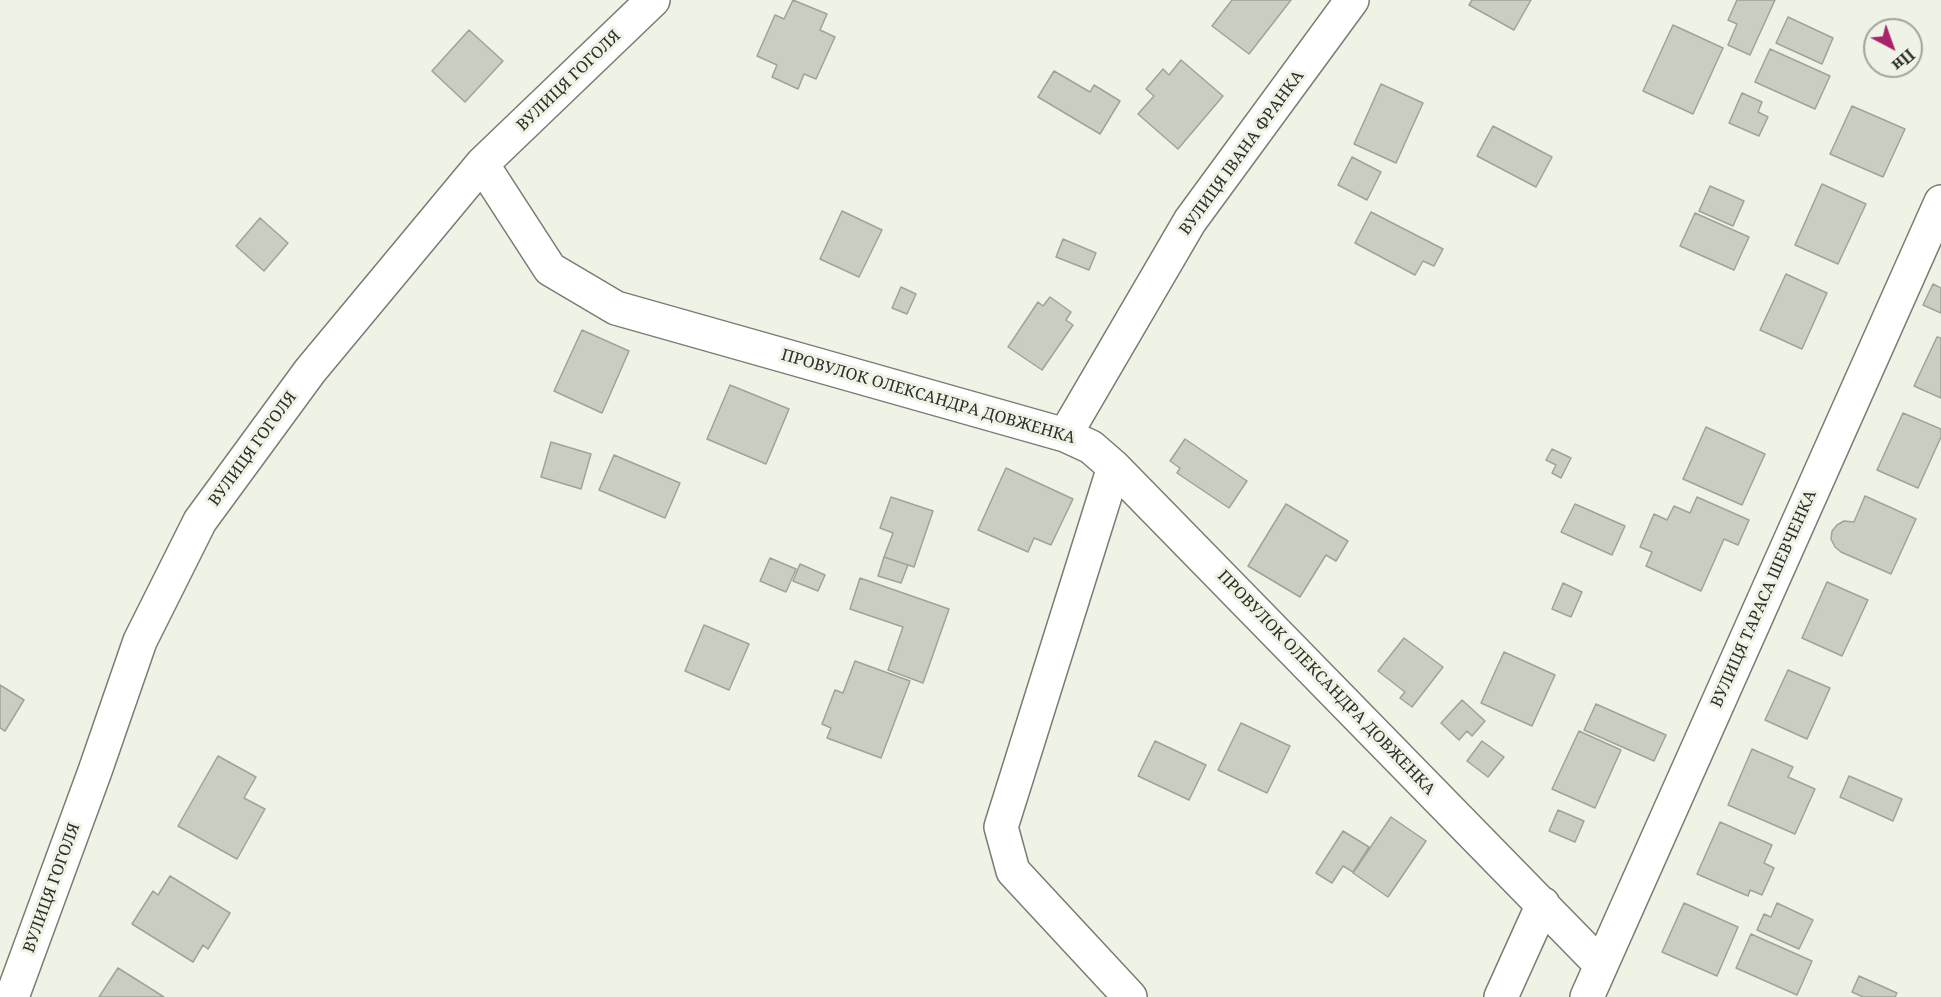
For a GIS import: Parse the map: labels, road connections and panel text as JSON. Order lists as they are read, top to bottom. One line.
{"streets":{"street":["ВУЛИЦЯ ГОГОЛЯ","ВУЛИЦЯ ІВАНА ФРАНКА","ПРОВУЛОК ОЛЕКСАНДРА ДОВЖЕНКА","ВУЛИЦЯ ТАРАСА ШЕВЧЕНКА"]},"crossings":[["ВУЛИЦЯ ГОГОЛЯ","ПРОВУЛОК ОЛЕКСАНДРА ДОВЖЕНКА"],["ВУЛИЦЯ ІВАНА ФРАНКА","ПРОВУЛОК ОЛЕКСАНДРА ДОВЖЕНКА"],["ПРОВУЛОК ОЛЕКСАНДРА ДОВЖЕНКА","ВУЛИЦЯ ТАРАСА ШЕВЧЕНКА"]],"north":"bottom right"}
